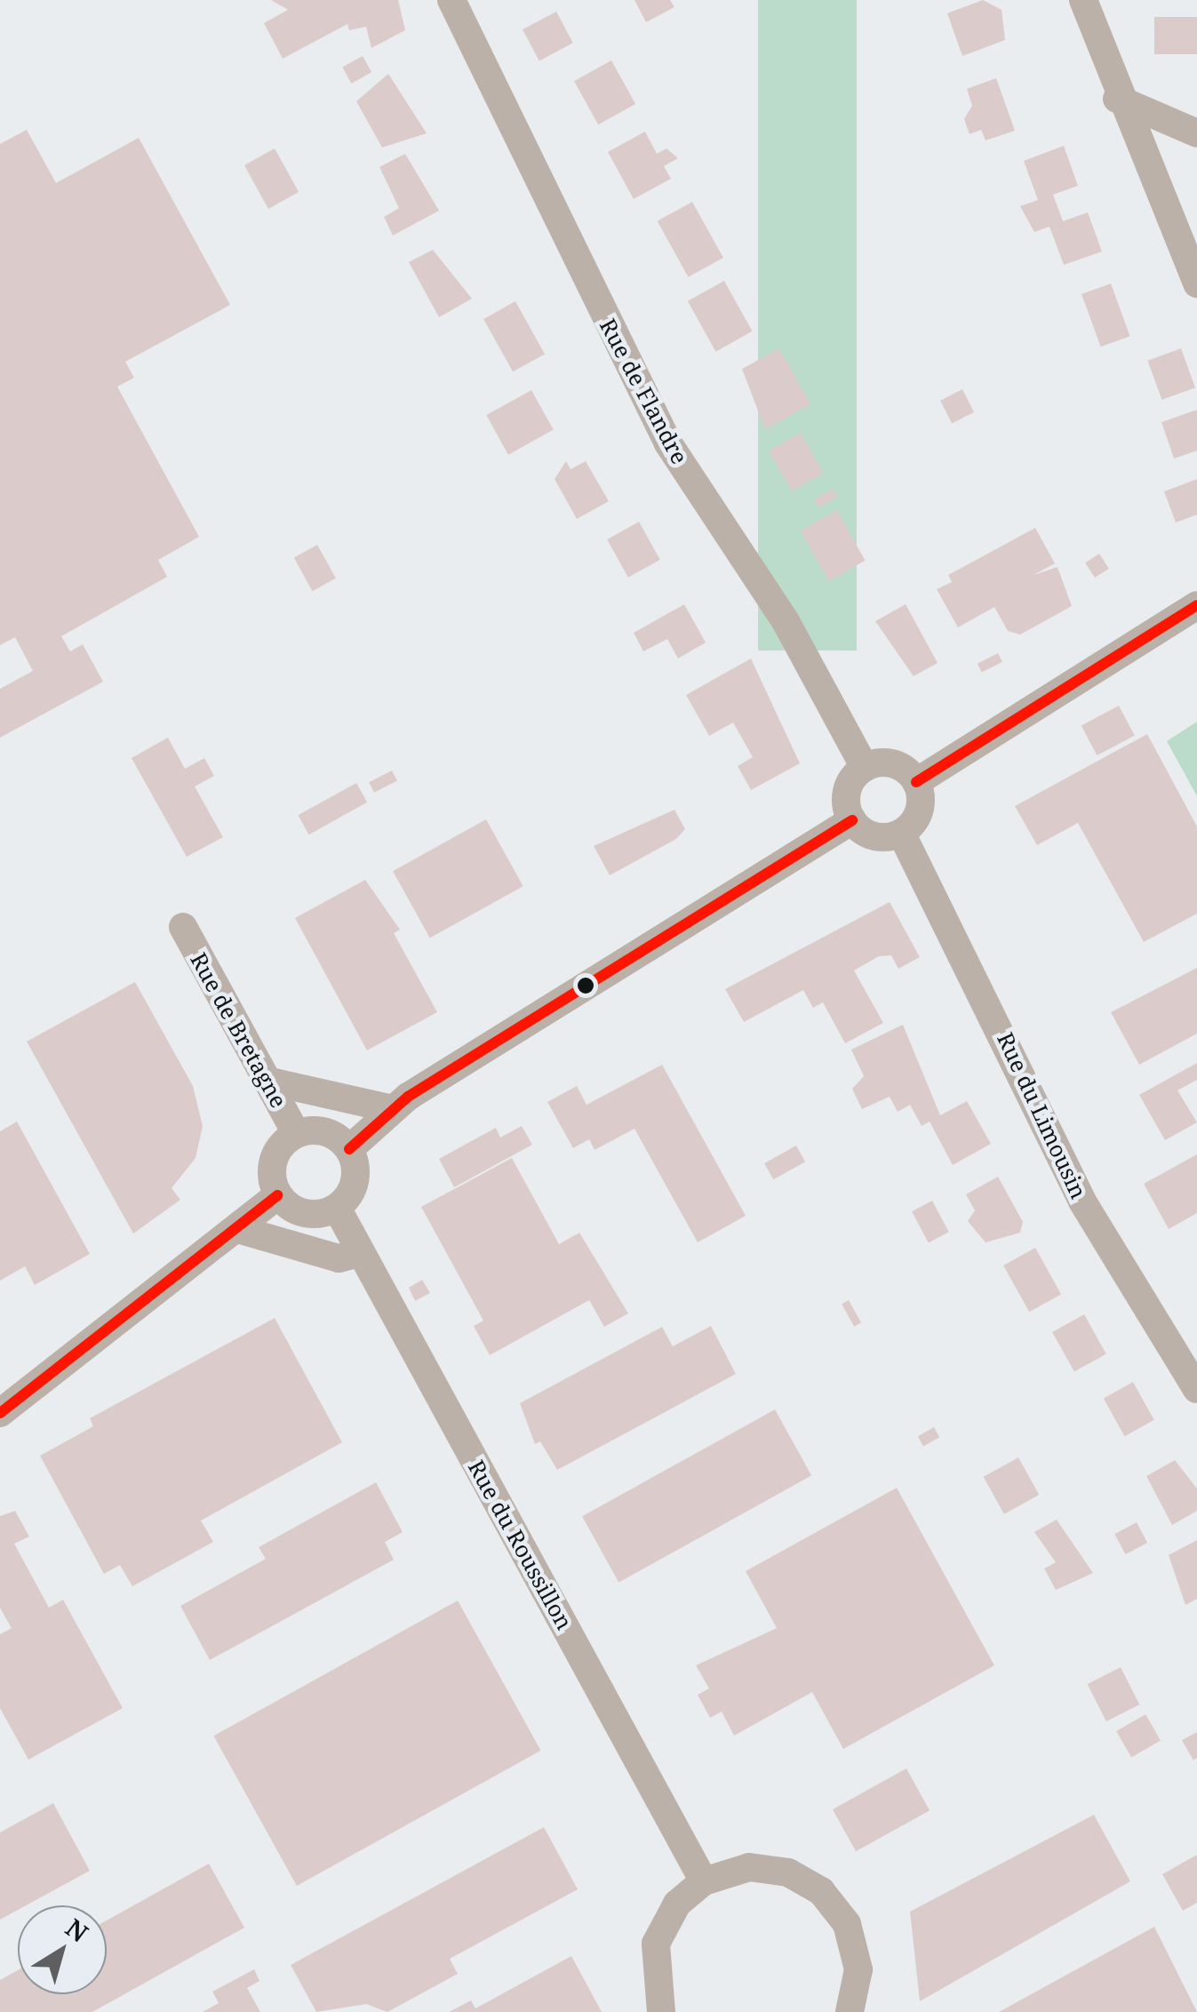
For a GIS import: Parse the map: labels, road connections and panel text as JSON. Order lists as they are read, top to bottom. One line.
{"streets":{"street":["Rue de Flandre","Rue de Bretagne","Rue du Limousin","Rue du Roussillon"]},"crossings":[["Rue de Flandre","Rue du Limousin"],["Rue de Bretagne","Rue du Roussillon"]],"north":"top right"}
